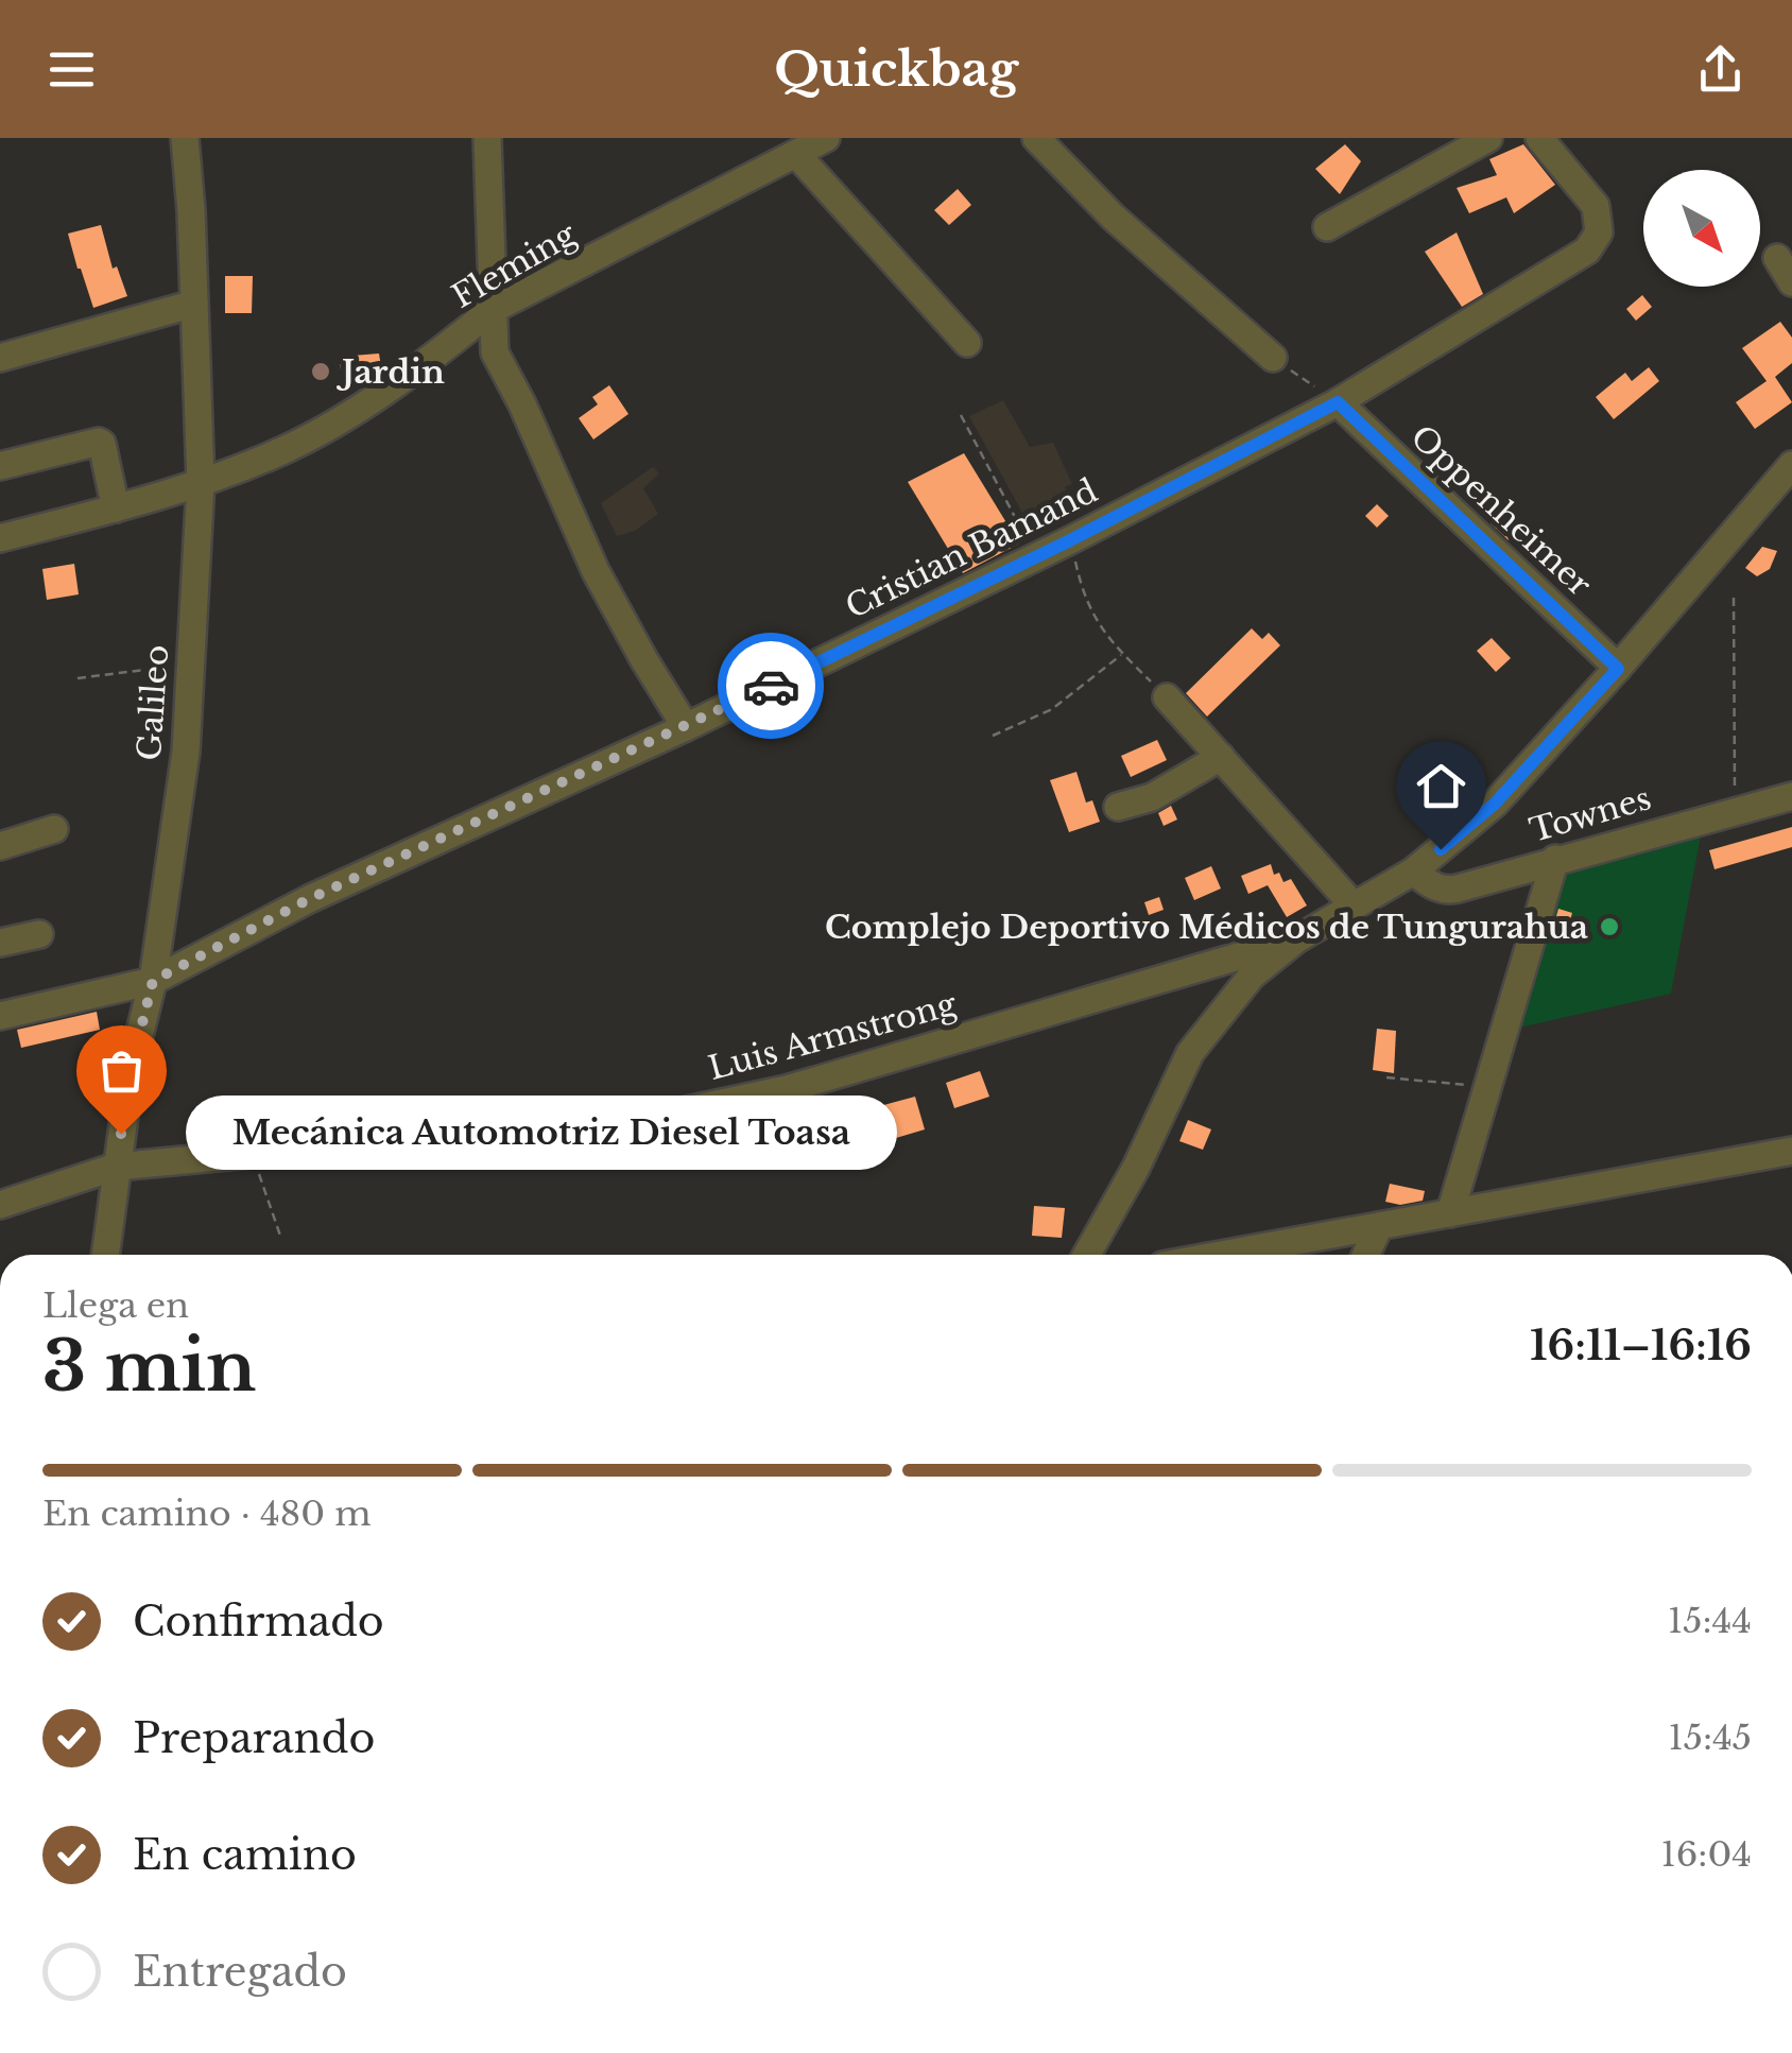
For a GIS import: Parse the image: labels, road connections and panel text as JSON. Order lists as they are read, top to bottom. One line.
{"streets":{"street":["Fleming","Oppenheimer","Cristian Bamand","Galileo","Townes","Luis Armstrong"]},"crossings":[["Fleming","Galileo"],["Oppenheimer","Cristian Bamand"],["Cristian Bamand","Galileo"],["Galileo","Luis Armstrong"]],"places":["Jardin","Complejo Deportivo Médicos de Tungurahua","Mecánica Automotriz Diesel Toasa"],"north":"bottom right","page":{"header":"Quickbag","bubble":"Mecánica Automotriz Diesel Toasa","heading":["3 min","Llega en","16:11–16:16"],"bar":"En camino · 480 m","list":[["Confirmado","15:44"],["Preparando","15:45"],["En camino","16:04"],"Entregado"]}}
